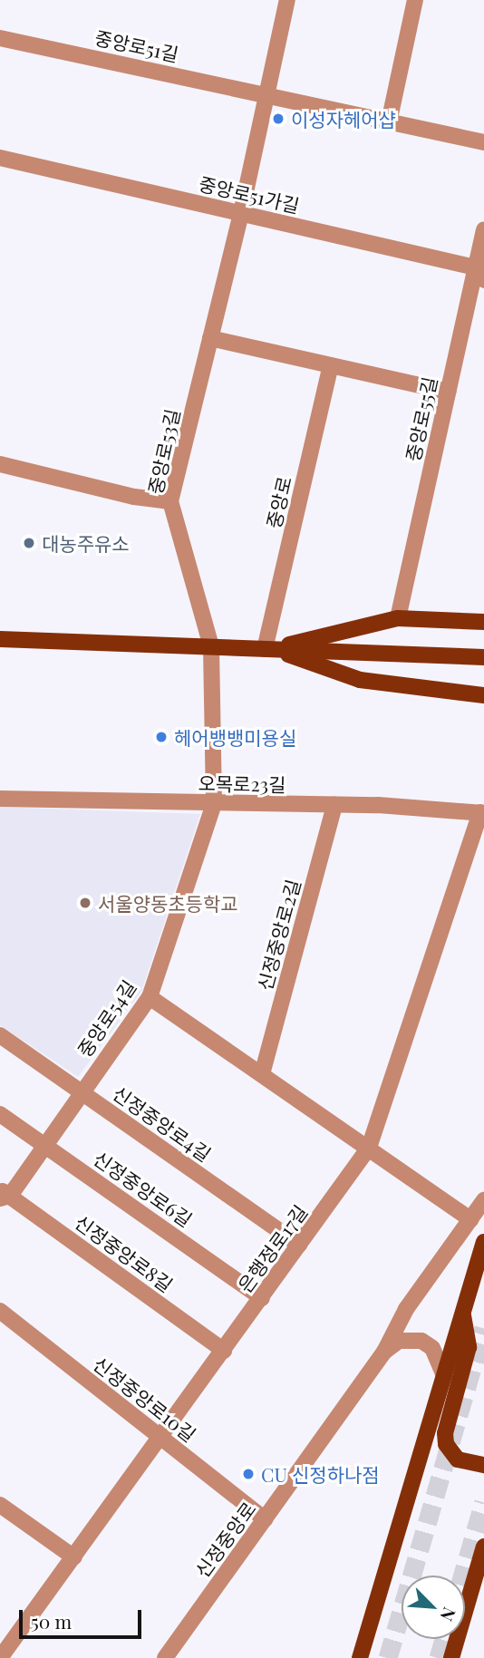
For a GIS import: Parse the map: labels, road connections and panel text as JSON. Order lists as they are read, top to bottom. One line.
{"streets":{"street":["중앙로51길","중앙로51가길","중앙로55길","중앙로53길","중앙로","오목로23길","신정중앙로2길","중앙로54길","신정중앙로4길","신정중앙로6길","은행정로17길","신정중앙로8길","신정중앙로10길","신정중앙로"]},"crossings":[["중앙로51길","중앙로53길"],["중앙로51가길","중앙로55길"],["중앙로51가길","중앙로53길"],["중앙로53길","중앙로54길"],["오목로23길","신정중앙로2길"],["오목로23길","중앙로54길"],["오목로23길","은행정로17길"],["중앙로54길","신정중앙로4길"],["중앙로54길","신정중앙로6길"],["중앙로54길","신정중앙로8길"],["신정중앙로4길","은행정로17길"],["신정중앙로6길","은행정로17길"],["은행정로17길","신정중앙로8길"],["은행정로17길","신정중앙로10길"],["신정중앙로10길","신정중앙로"]],"places":["이성자헤어샵","대농주유소","헤어뱅뱅미용실","서울양동초등학교","CU 신정하나점"],"scale_bar":"50 m","north":"bottom right"}
